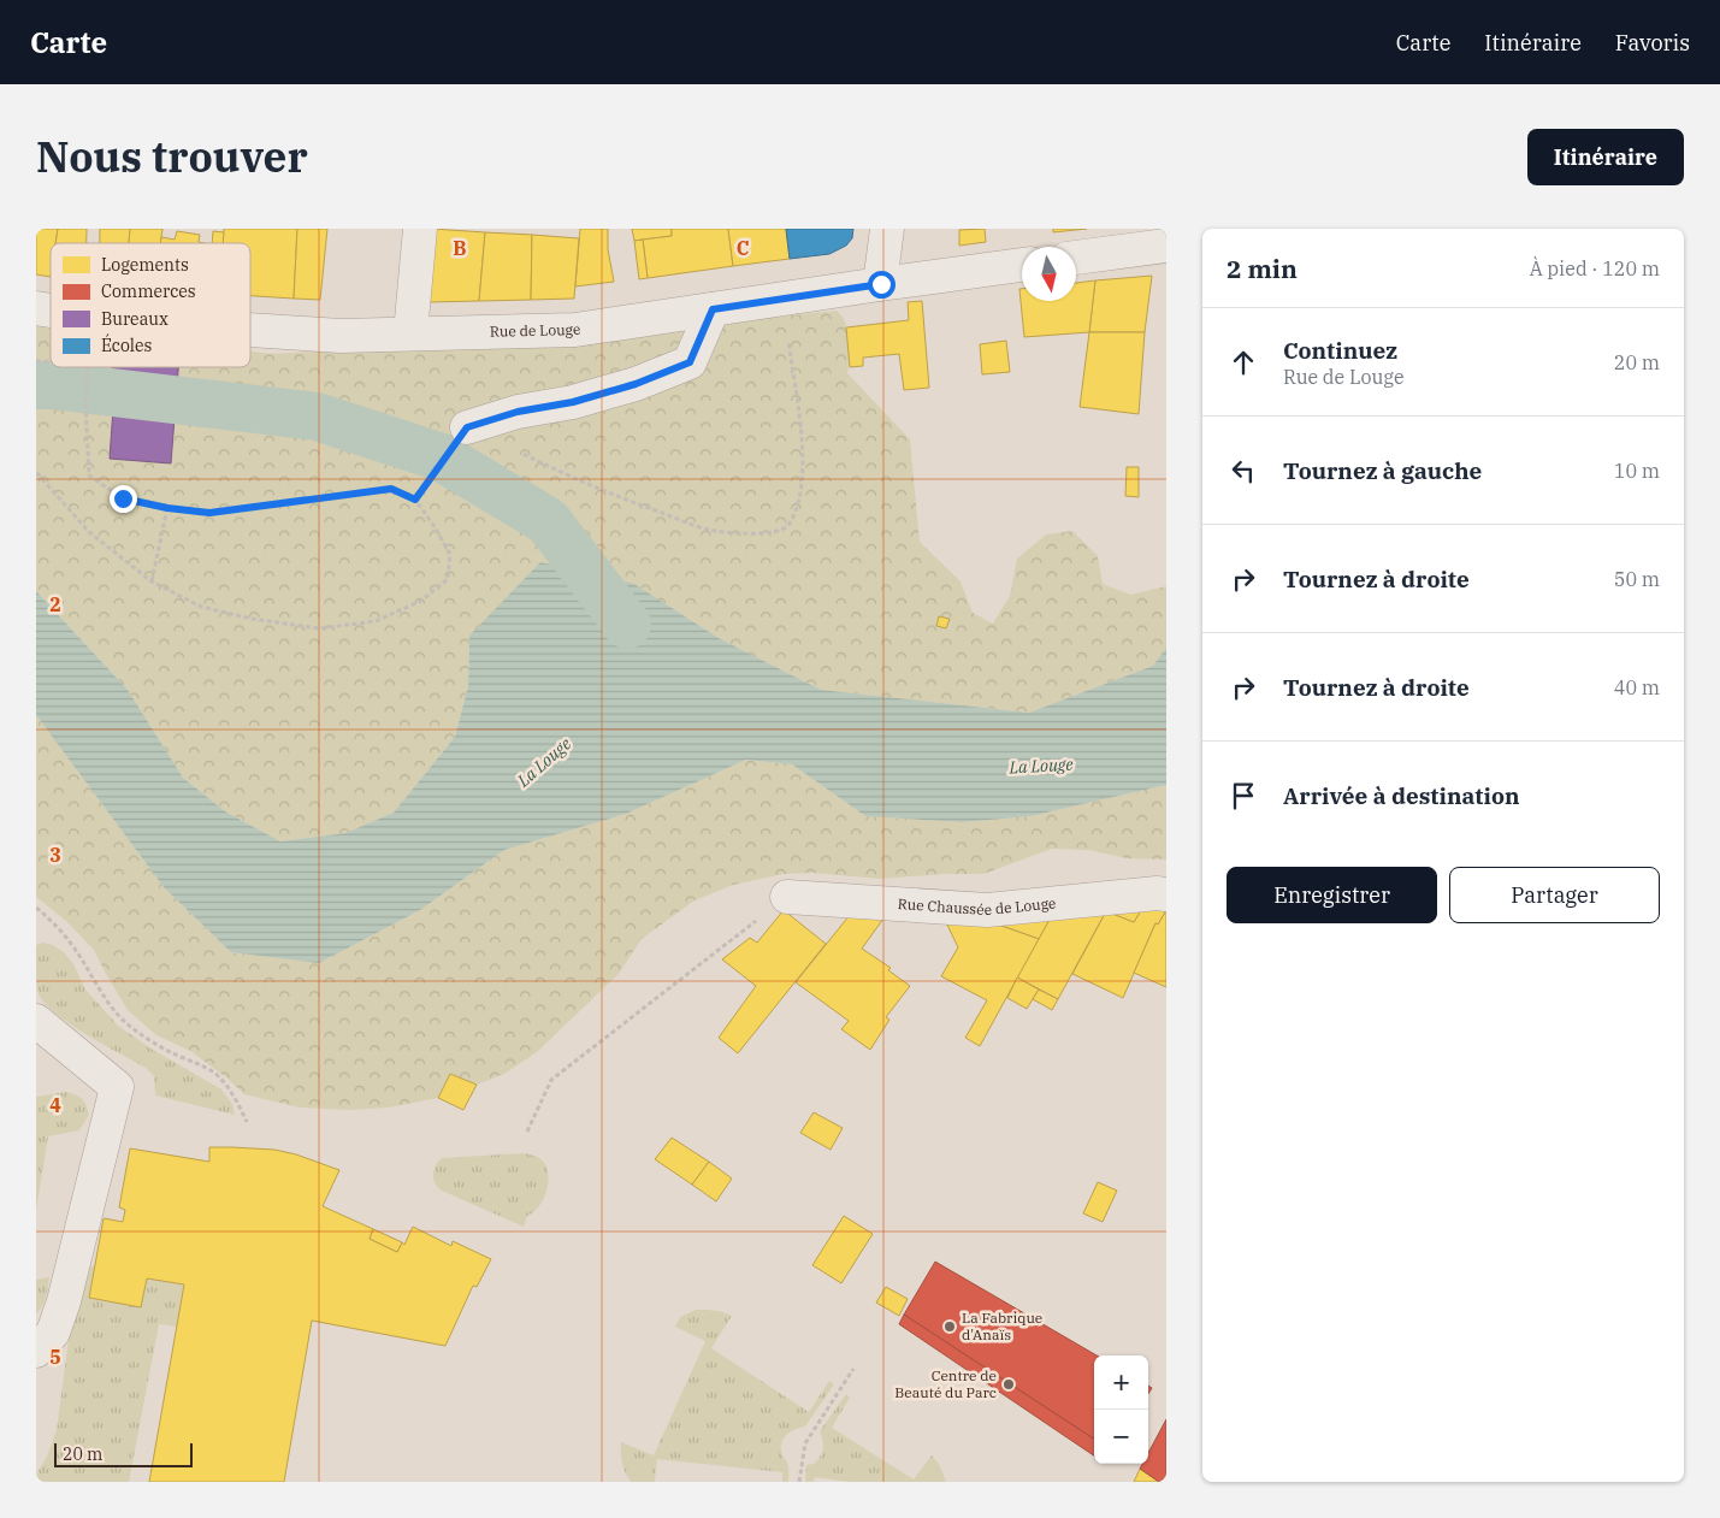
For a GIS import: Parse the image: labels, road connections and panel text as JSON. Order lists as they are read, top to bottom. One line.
{"streets":{"street":["Rue de Louge","Rue Chaussée de Louge"]},"water":["La Louge"],"places":["La Fabrique d'Anaïs","Centre de Beauté du Parc"],"legend":["Logements","Commerces","Bureaux","Écoles"],"scale_bar":"20 m","north":"bottom","page":{"header":"Carte","nav":["Carte","Itinéraire","Favoris"],"title":"Nous trouver","buttons":["Itinéraire",["Enregistrer","Partager"]],"heading":["2 min","À pied · 120 m"],"list":[["Continuez","Rue de Louge","20 m"],["Tournez à gauche","10 m"],["Tournez à droite","50 m"],["Tournez à droite","40 m"],"Arrivée à destination"],"map_buttons":["+","−"],"scale":"20 m"},"grid":{"columns":["B","C"],"rows":["2","3","4","5"]}}
